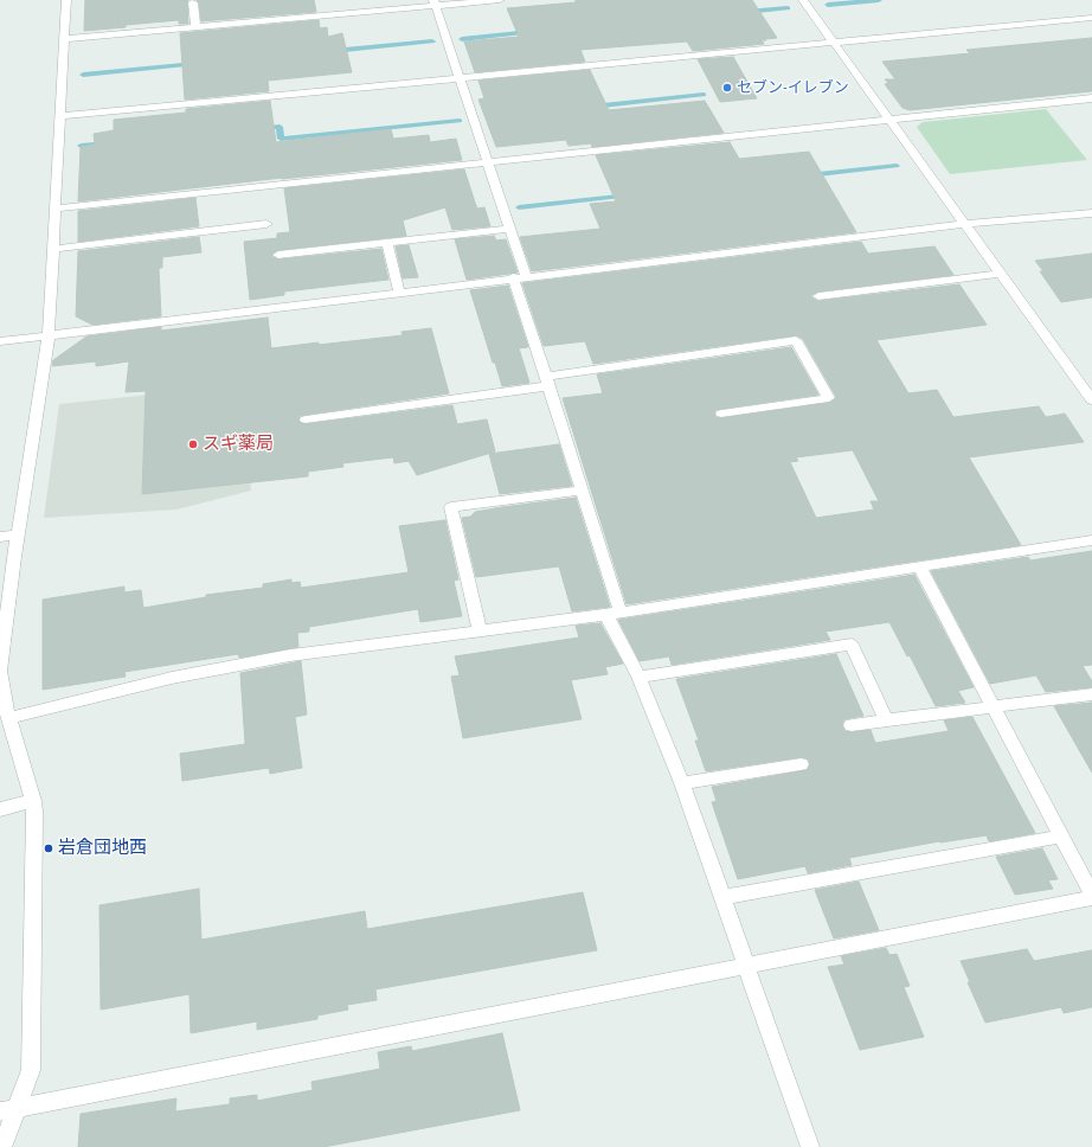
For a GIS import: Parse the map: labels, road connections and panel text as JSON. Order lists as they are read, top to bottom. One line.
{"places":["セブン-イレブン","スギ薬局","岩倉団地西"]}
